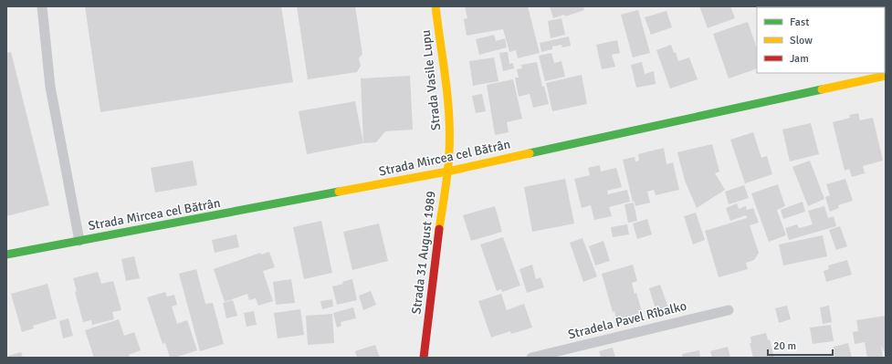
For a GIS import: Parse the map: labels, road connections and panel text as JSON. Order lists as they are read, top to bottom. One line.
{"streets":{"street":["Strada Vasile Lupu","Strada Mircea cel Bătrân","Strada 31 August 1989"],"lane":["Stradela Pavel Rîbalko"]},"crossings":[["Strada Vasile Lupu","Strada 31 August 1989"],["Strada Mircea cel Bătrân","Strada 31 August 1989"]],"legend":["Fast","Slow","Jam"],"scale_bar":"20 m"}
